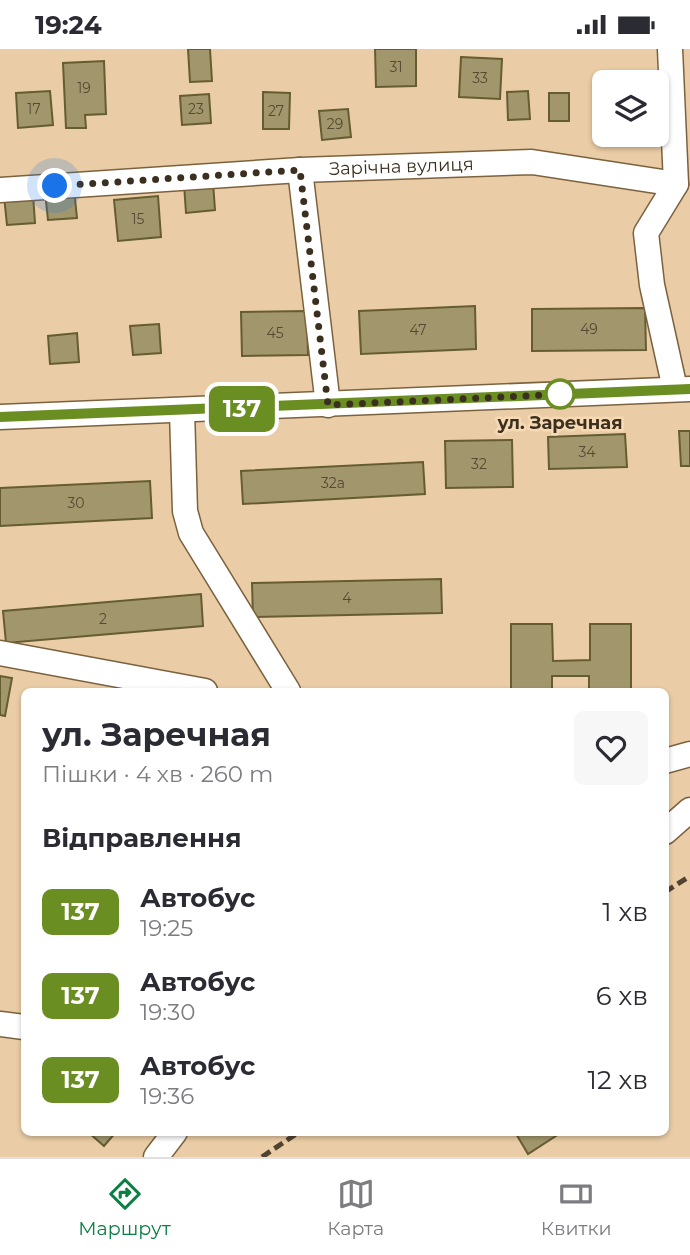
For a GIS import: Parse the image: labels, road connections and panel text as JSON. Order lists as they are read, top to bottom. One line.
{"streets":{"street":["Зарічна вулиця"]},"places":["ул. Заречная"],"lines":["bus line 137"],"house_numbers":["31","33","19","17","23","27","29","15","49","47","45","34","32","32а","30","4","2"],"page":{"status":"19:24","on_map":"137","heading":[["ул. Заречная","Пішки · 4 хв · 260 m"],"Відправлення"],"list":[{"mark":"137","name":"Автобус","note":"19:25","value":"1 хв"},{"mark":"137","name":"Автобус","note":"19:30","value":"6 хв"},{"mark":"137","name":"Автобус","note":"19:36","value":"12 хв"}],"tabs":["Маршрут","Карта","Квитки"]}}
